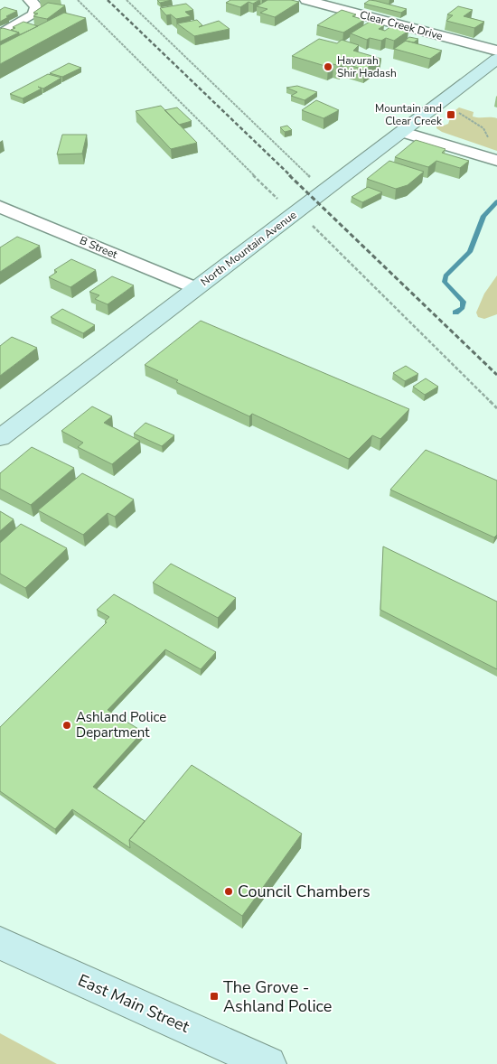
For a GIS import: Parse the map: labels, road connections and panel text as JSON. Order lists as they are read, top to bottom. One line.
{"streets":{"street":["Clear Creek Drive","B Street","North Mountain Avenue","East Main Street"]},"crossings":[["B Street","North Mountain Avenue"]],"places":{"other":["Havurah Shir Hadash","Ashland Police Department","Council Chambers"],"transit":["Mountain and Clear Creek","The Grove - Ashland Police"]}}
